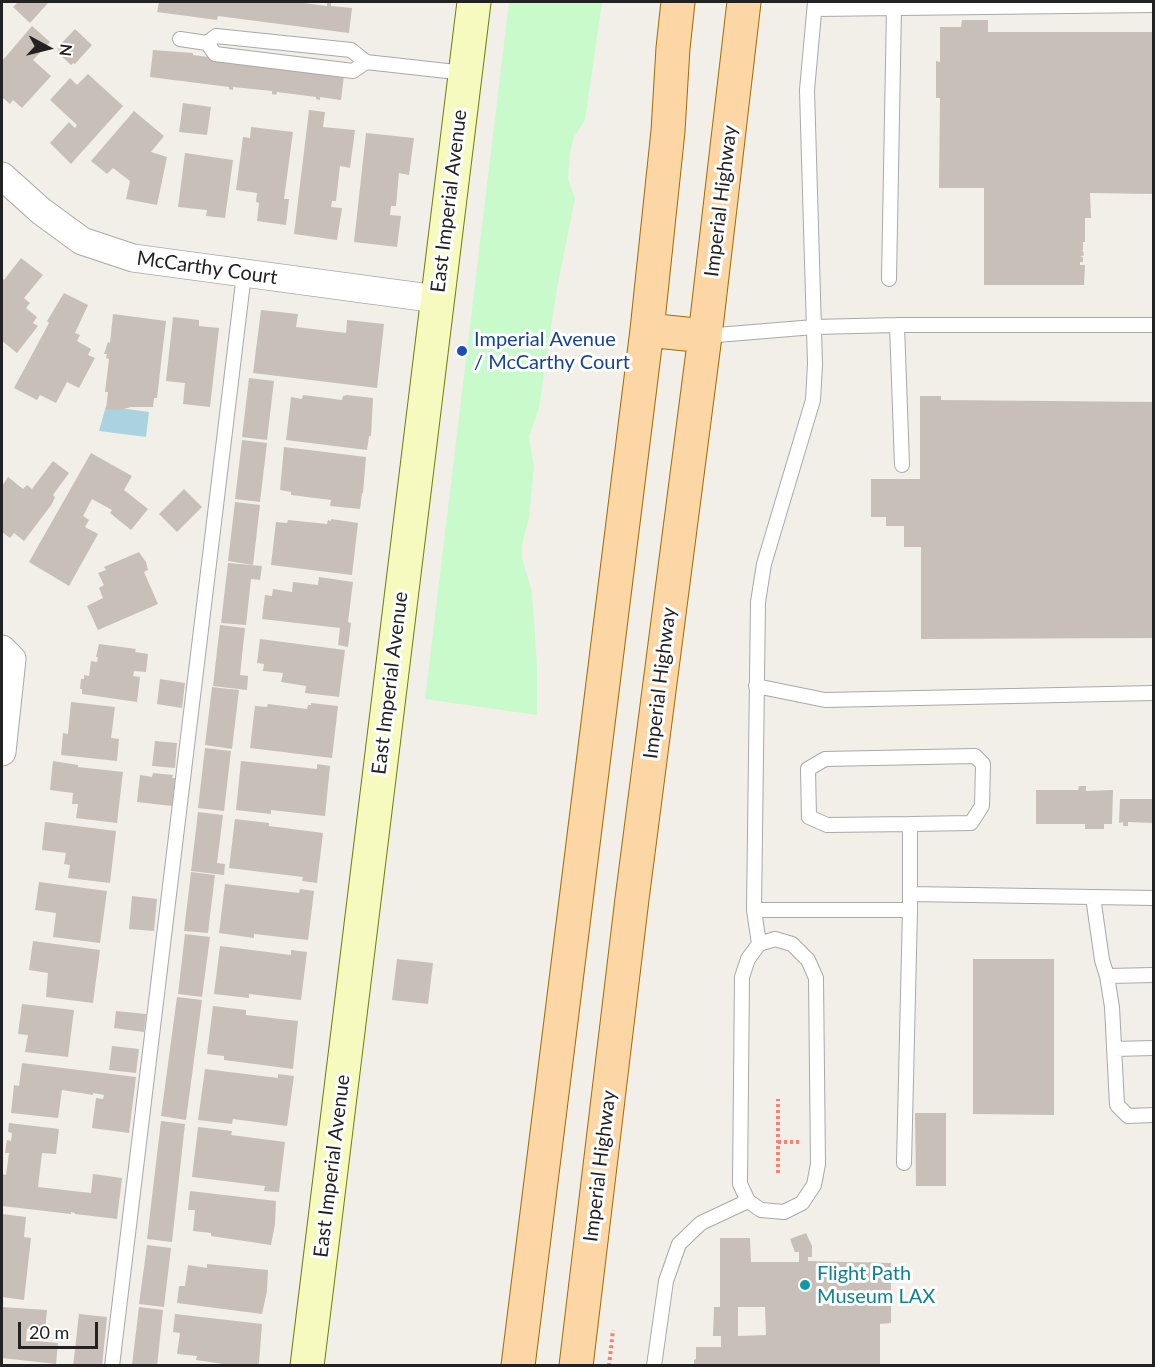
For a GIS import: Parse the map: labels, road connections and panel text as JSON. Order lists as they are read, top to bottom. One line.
{"streets":{"main road":["Imperial Highway"],"street":["East Imperial Avenue","McCarthy Court"]},"crossings":[["East Imperial Avenue","McCarthy Court"]],"places":["Imperial Avenue / McCarthy Court","Flight Path Museum LAX"],"scale_bar":"20 m","north":"right"}
